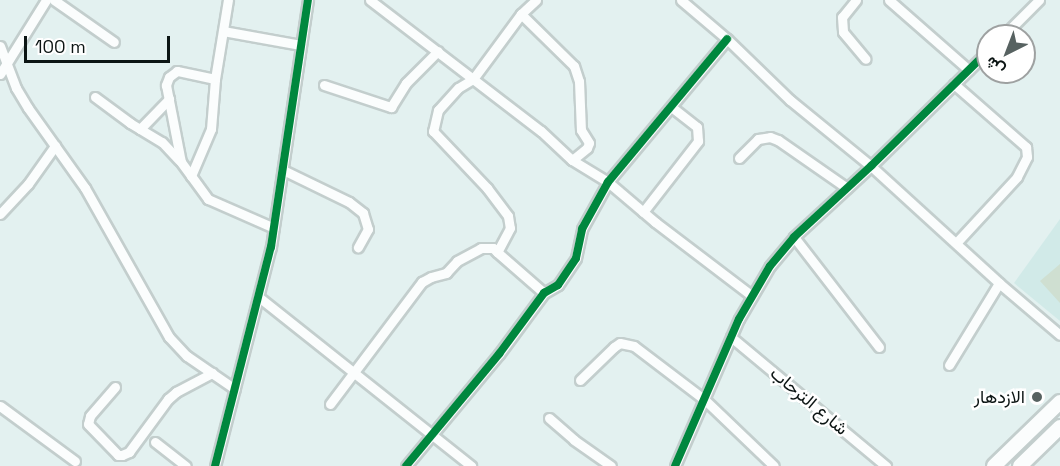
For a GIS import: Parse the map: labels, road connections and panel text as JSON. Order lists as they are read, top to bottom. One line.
{"streets":{"street":["شارع الترحاب"]},"places":["الازدهار"],"scale_bar":"100 m","north":"bottom left"}
